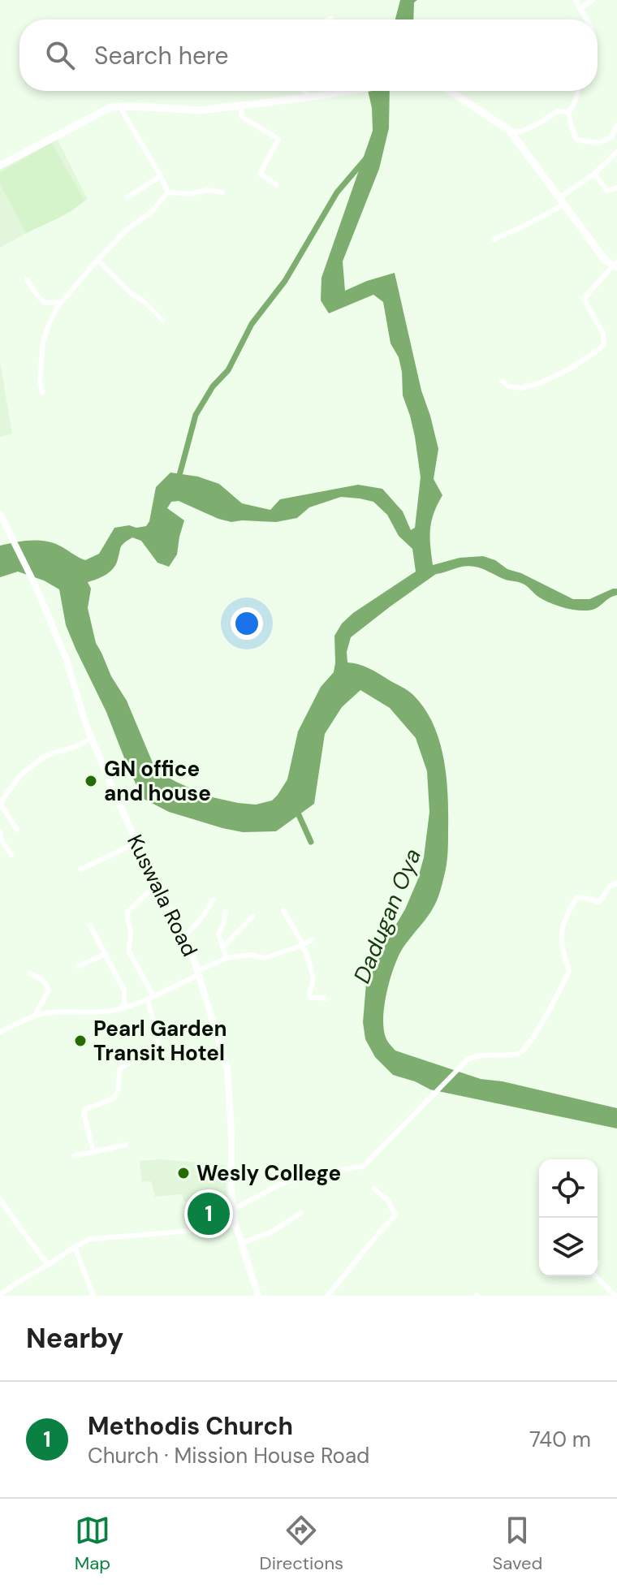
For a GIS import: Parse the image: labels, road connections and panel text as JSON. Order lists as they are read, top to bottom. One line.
{"streets":{"street":["Kuswala Road"]},"water":["Dadugan Oya"],"places":["GN office and house","Pearl Garden Transit Hotel","Wesly College"],"page":{"search":"Search here","pins":"1","heading":"Nearby","list":[{"mark":"1","name":"Methodis Church","note":"Church · Mission House Road","value":"740 m"}],"nav":["Map","Directions","Saved"]}}
